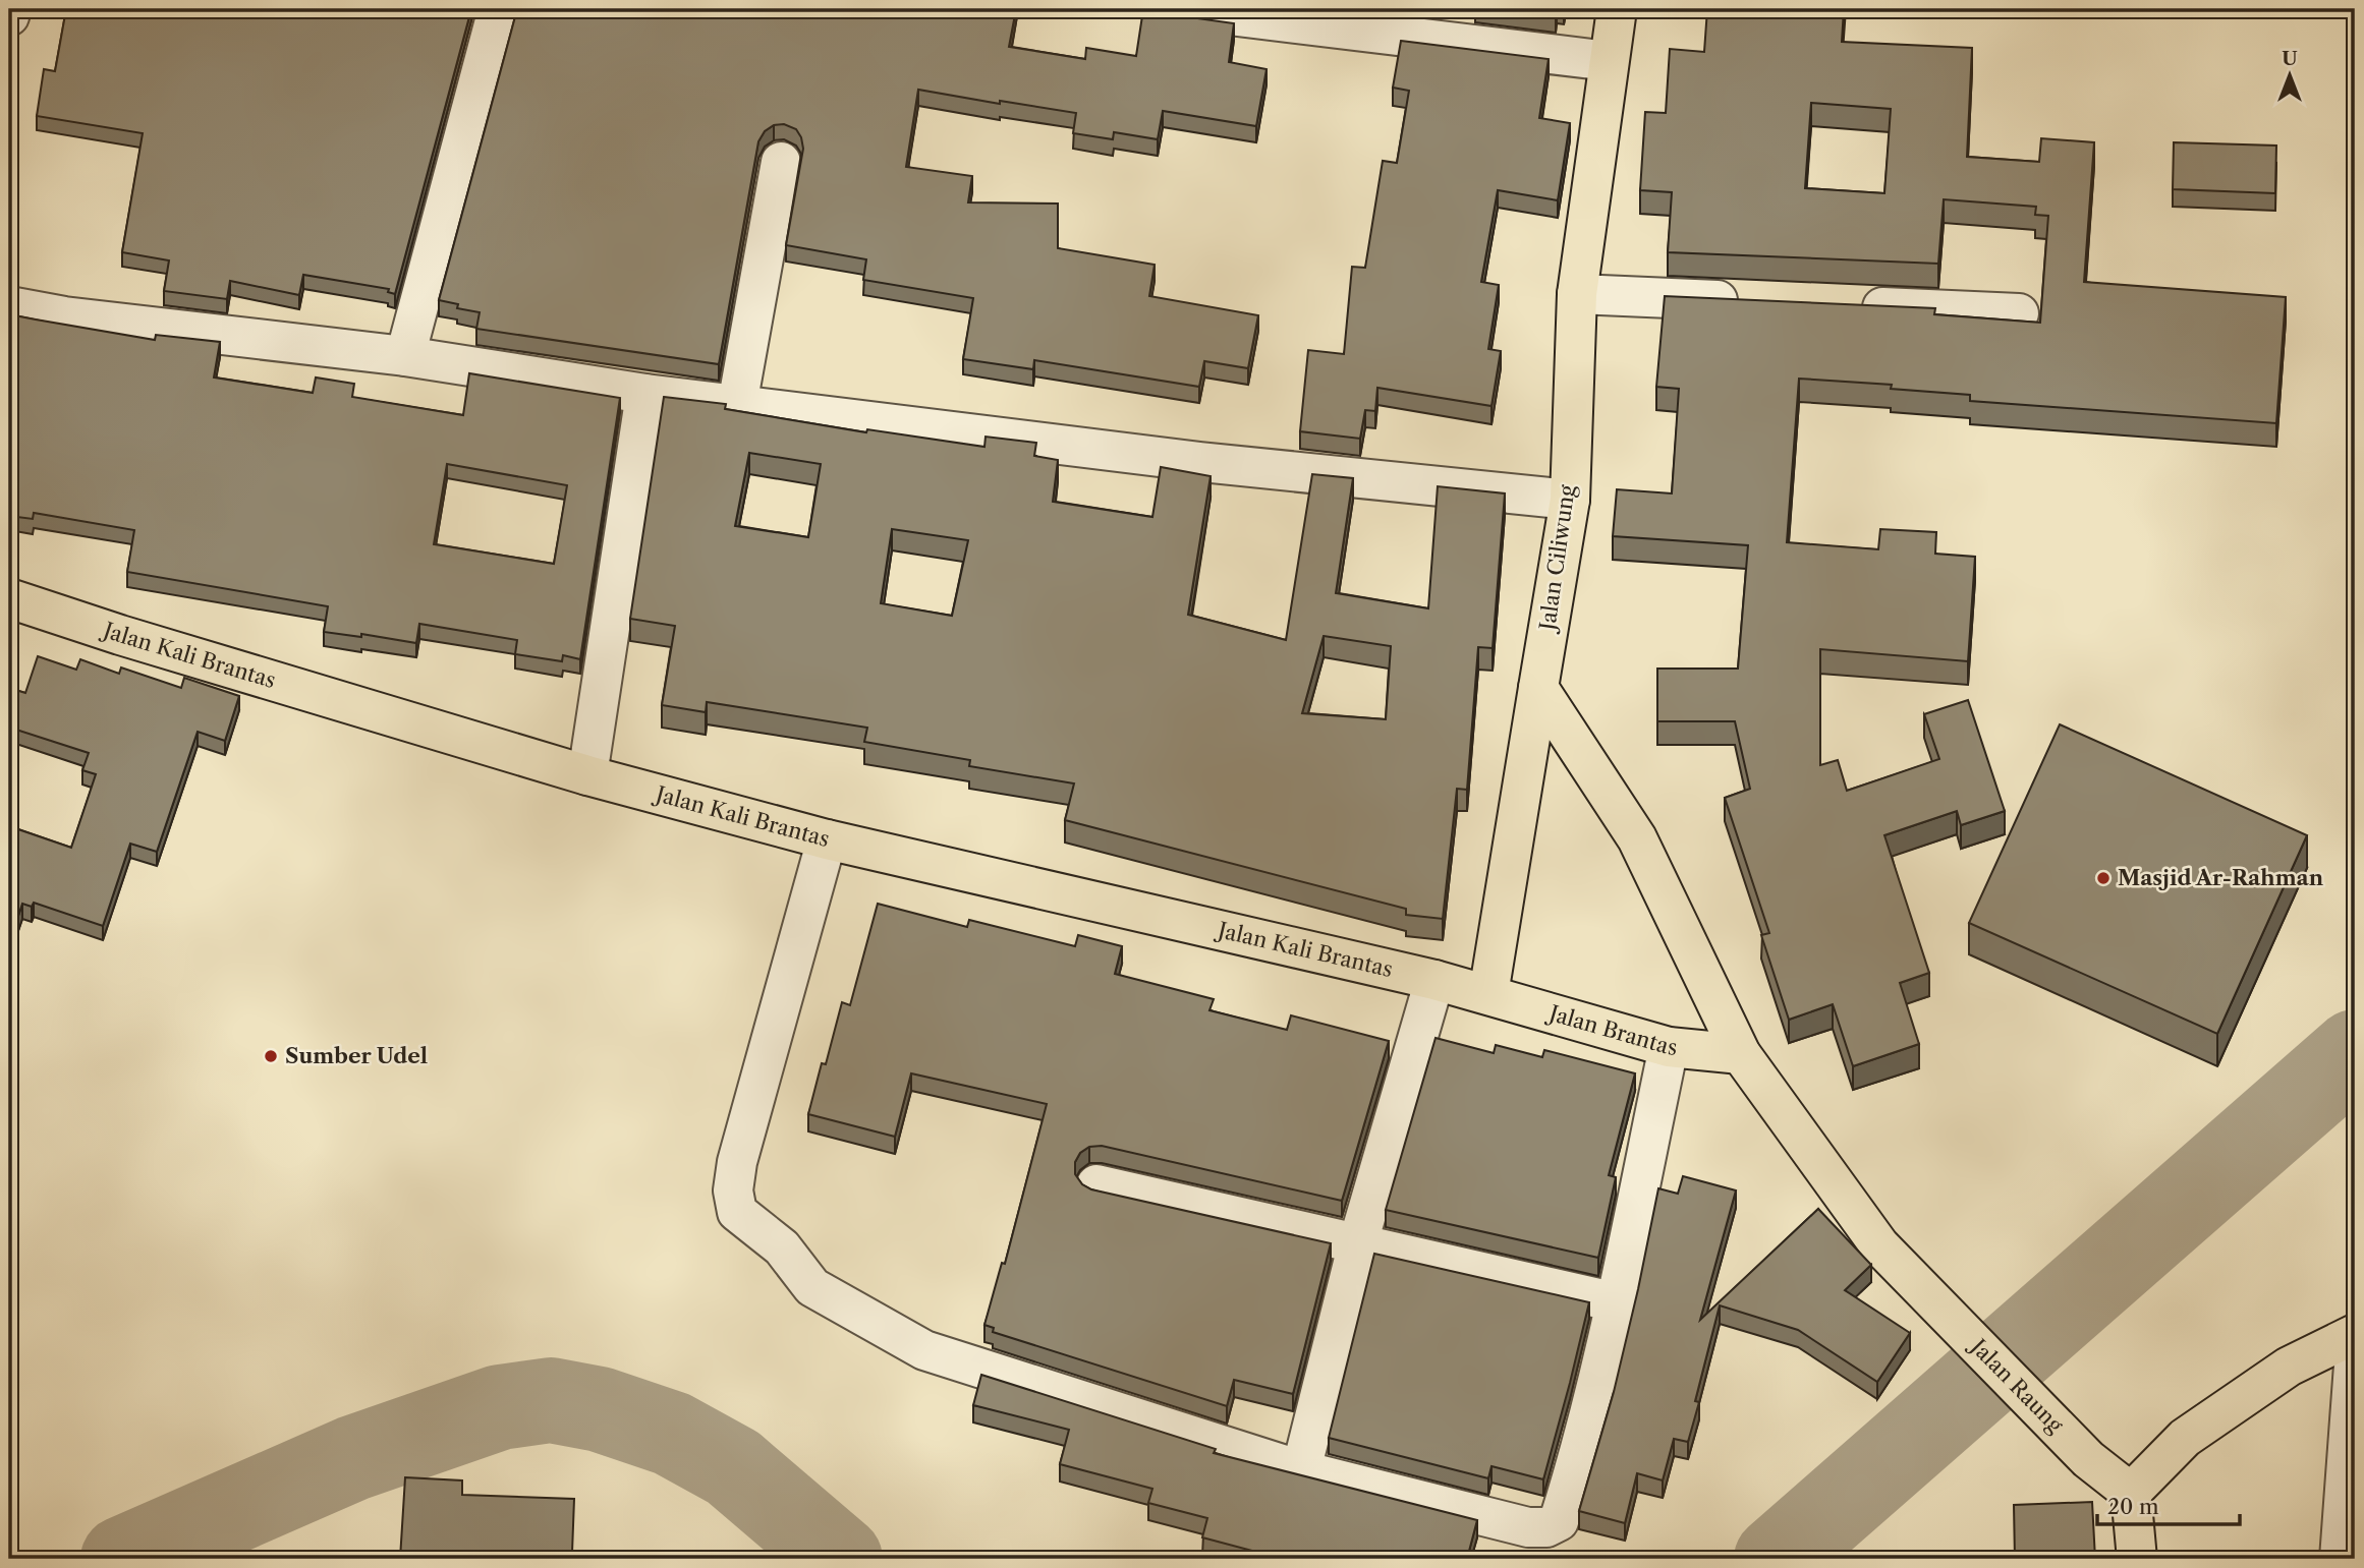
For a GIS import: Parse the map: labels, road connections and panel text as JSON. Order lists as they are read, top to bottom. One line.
{"streets":{"main road":["Jalan Ciliwung","Jalan Kali Brantas","Jalan Brantas","Jalan Raung"]},"crossings":[["Jalan Ciliwung","Jalan Kali Brantas"],["Jalan Ciliwung","Jalan Brantas"],["Jalan Kali Brantas","Jalan Brantas"],["Jalan Brantas","Jalan Raung"]],"places":["Masjid Ar-Rahman","Sumber Udel"],"scale_bar":"20 m","north":"top"}
